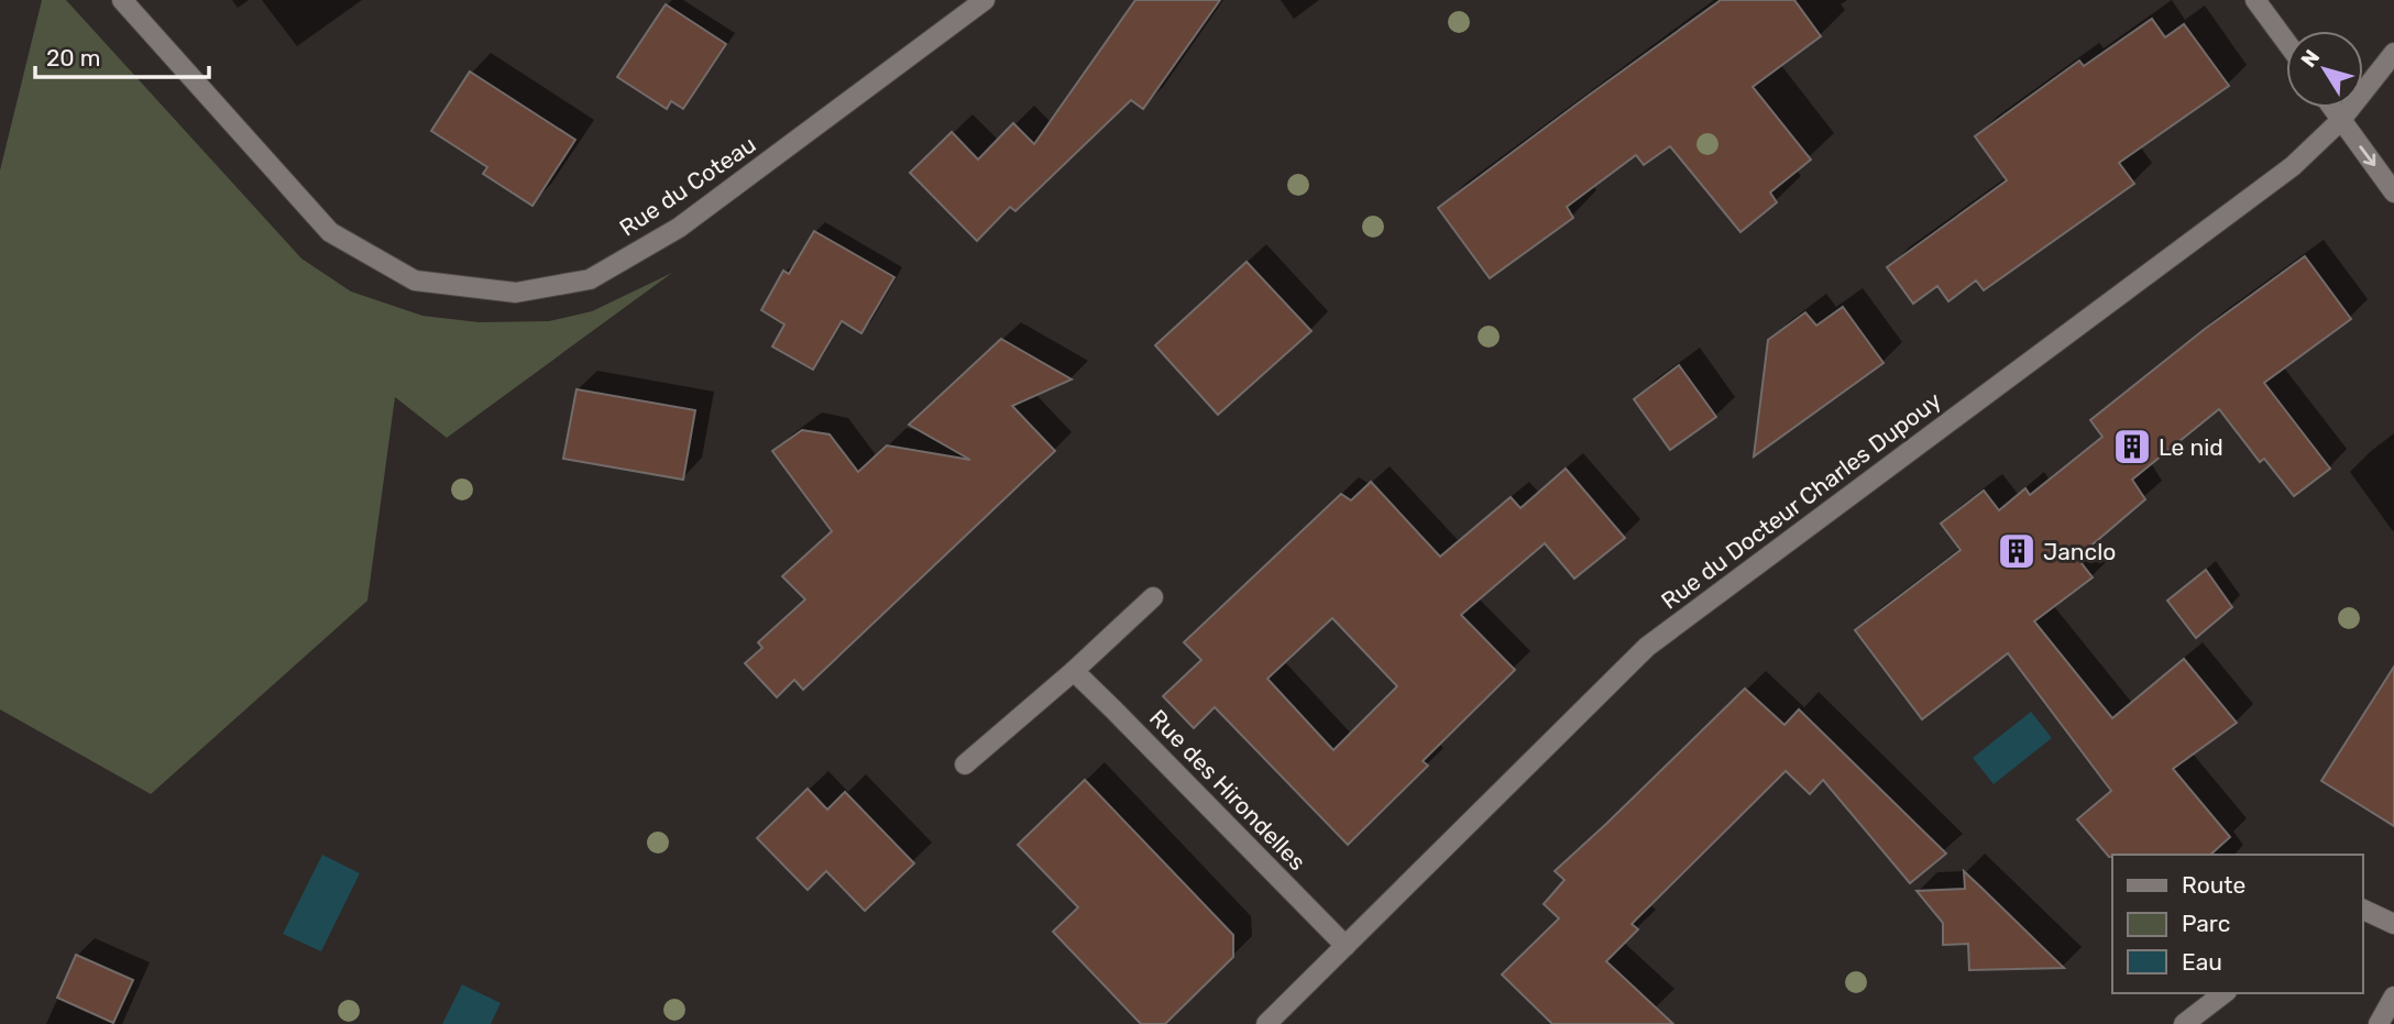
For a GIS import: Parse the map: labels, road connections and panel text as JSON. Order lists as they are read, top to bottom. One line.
{"streets":{"street":["Rue du Coteau","Rue du Docteur Charles Dupouy","Rue des Hirondelles"]},"crossings":[["Rue du Docteur Charles Dupouy","Rue des Hirondelles"]],"places":{"building":["Le nid","Janclo"]},"legend":["Route","Parc","Eau"],"scale_bar":"20 m","north":"top left"}
